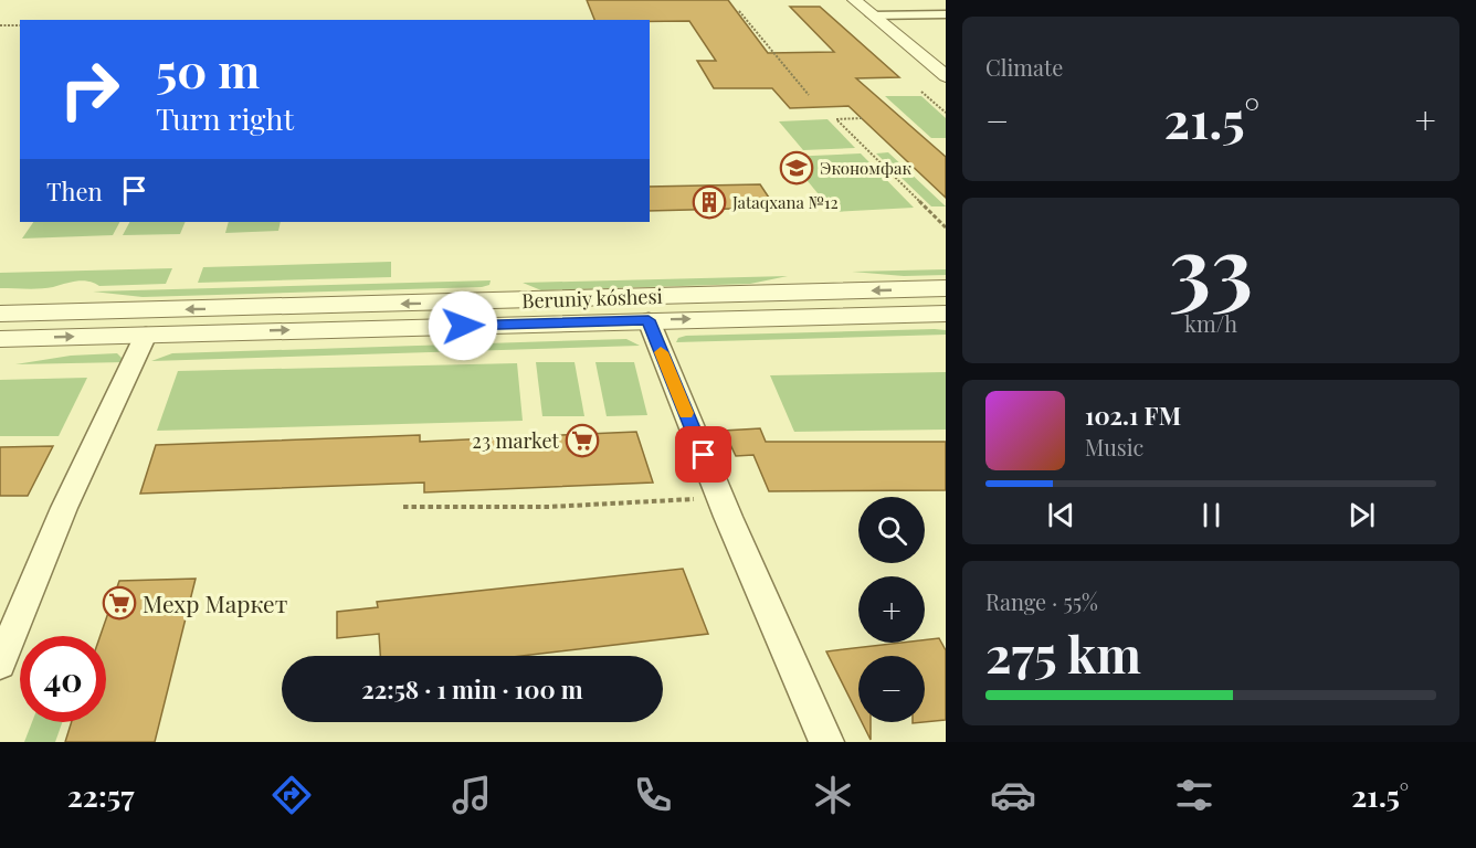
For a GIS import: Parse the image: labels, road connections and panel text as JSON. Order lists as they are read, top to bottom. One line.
{"streets":{"street":["Beruniy kóshesi"]},"places":{"school or university":["Экономфак"],"building":["Jataqxana №12"],"supermarket":["23 market","Мехр Маркет"]},"page":{"tile":["Climate",["33","km/h"],["Range · 55%","275 km"]],"turn":["50 m","Turn right"],"heat":["−","21.5°","+"],"then":"Then","song":["102.1 FM","Music"],"map_buttons":["+","−"],"limit":"40","trip":"22:58 · 1 min · 100 m","tabs":["22:57","21.5°"]}}
